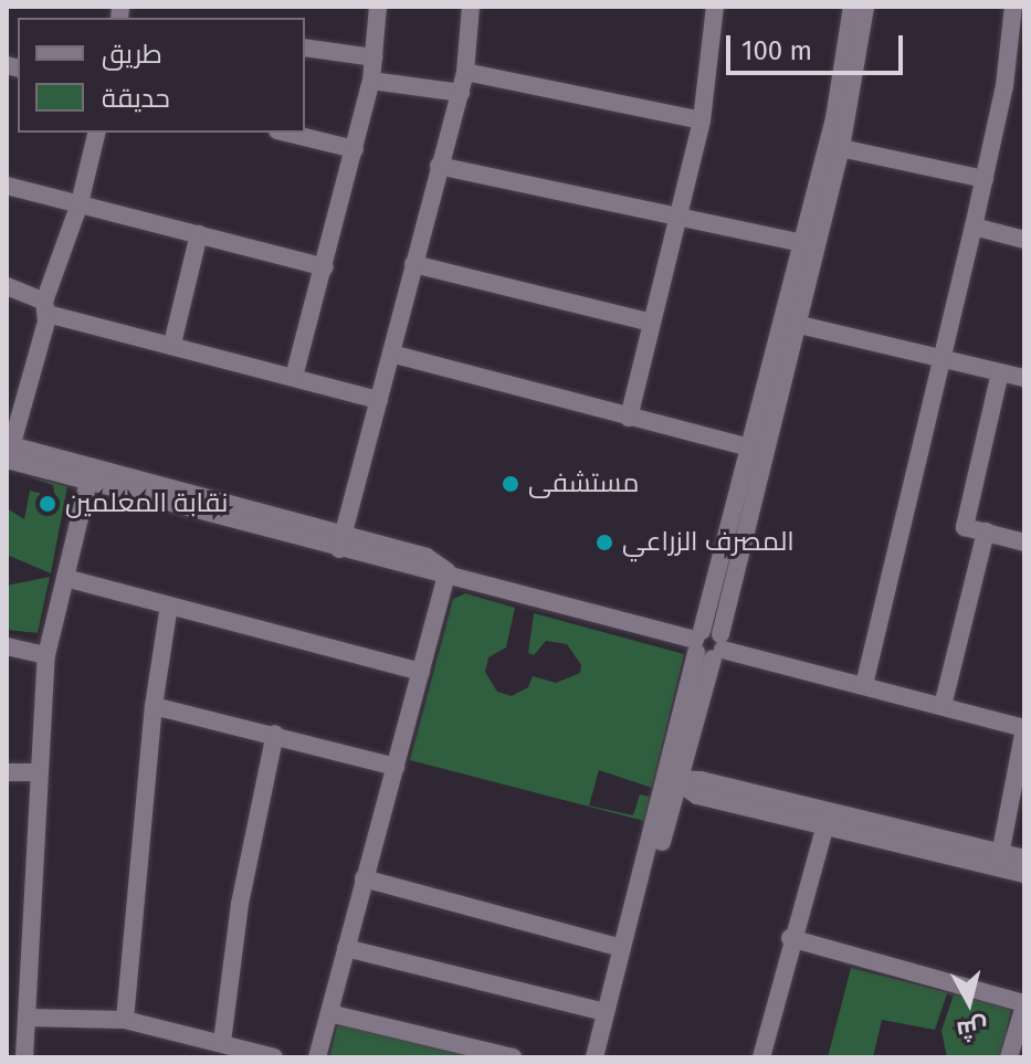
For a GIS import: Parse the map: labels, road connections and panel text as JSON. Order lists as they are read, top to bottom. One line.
{"places":["مستشفى","نقابة المعلمين","المصرف الزراعي"],"legend":["طريق","حديقة"],"scale_bar":"100 m","north":"bottom"}
